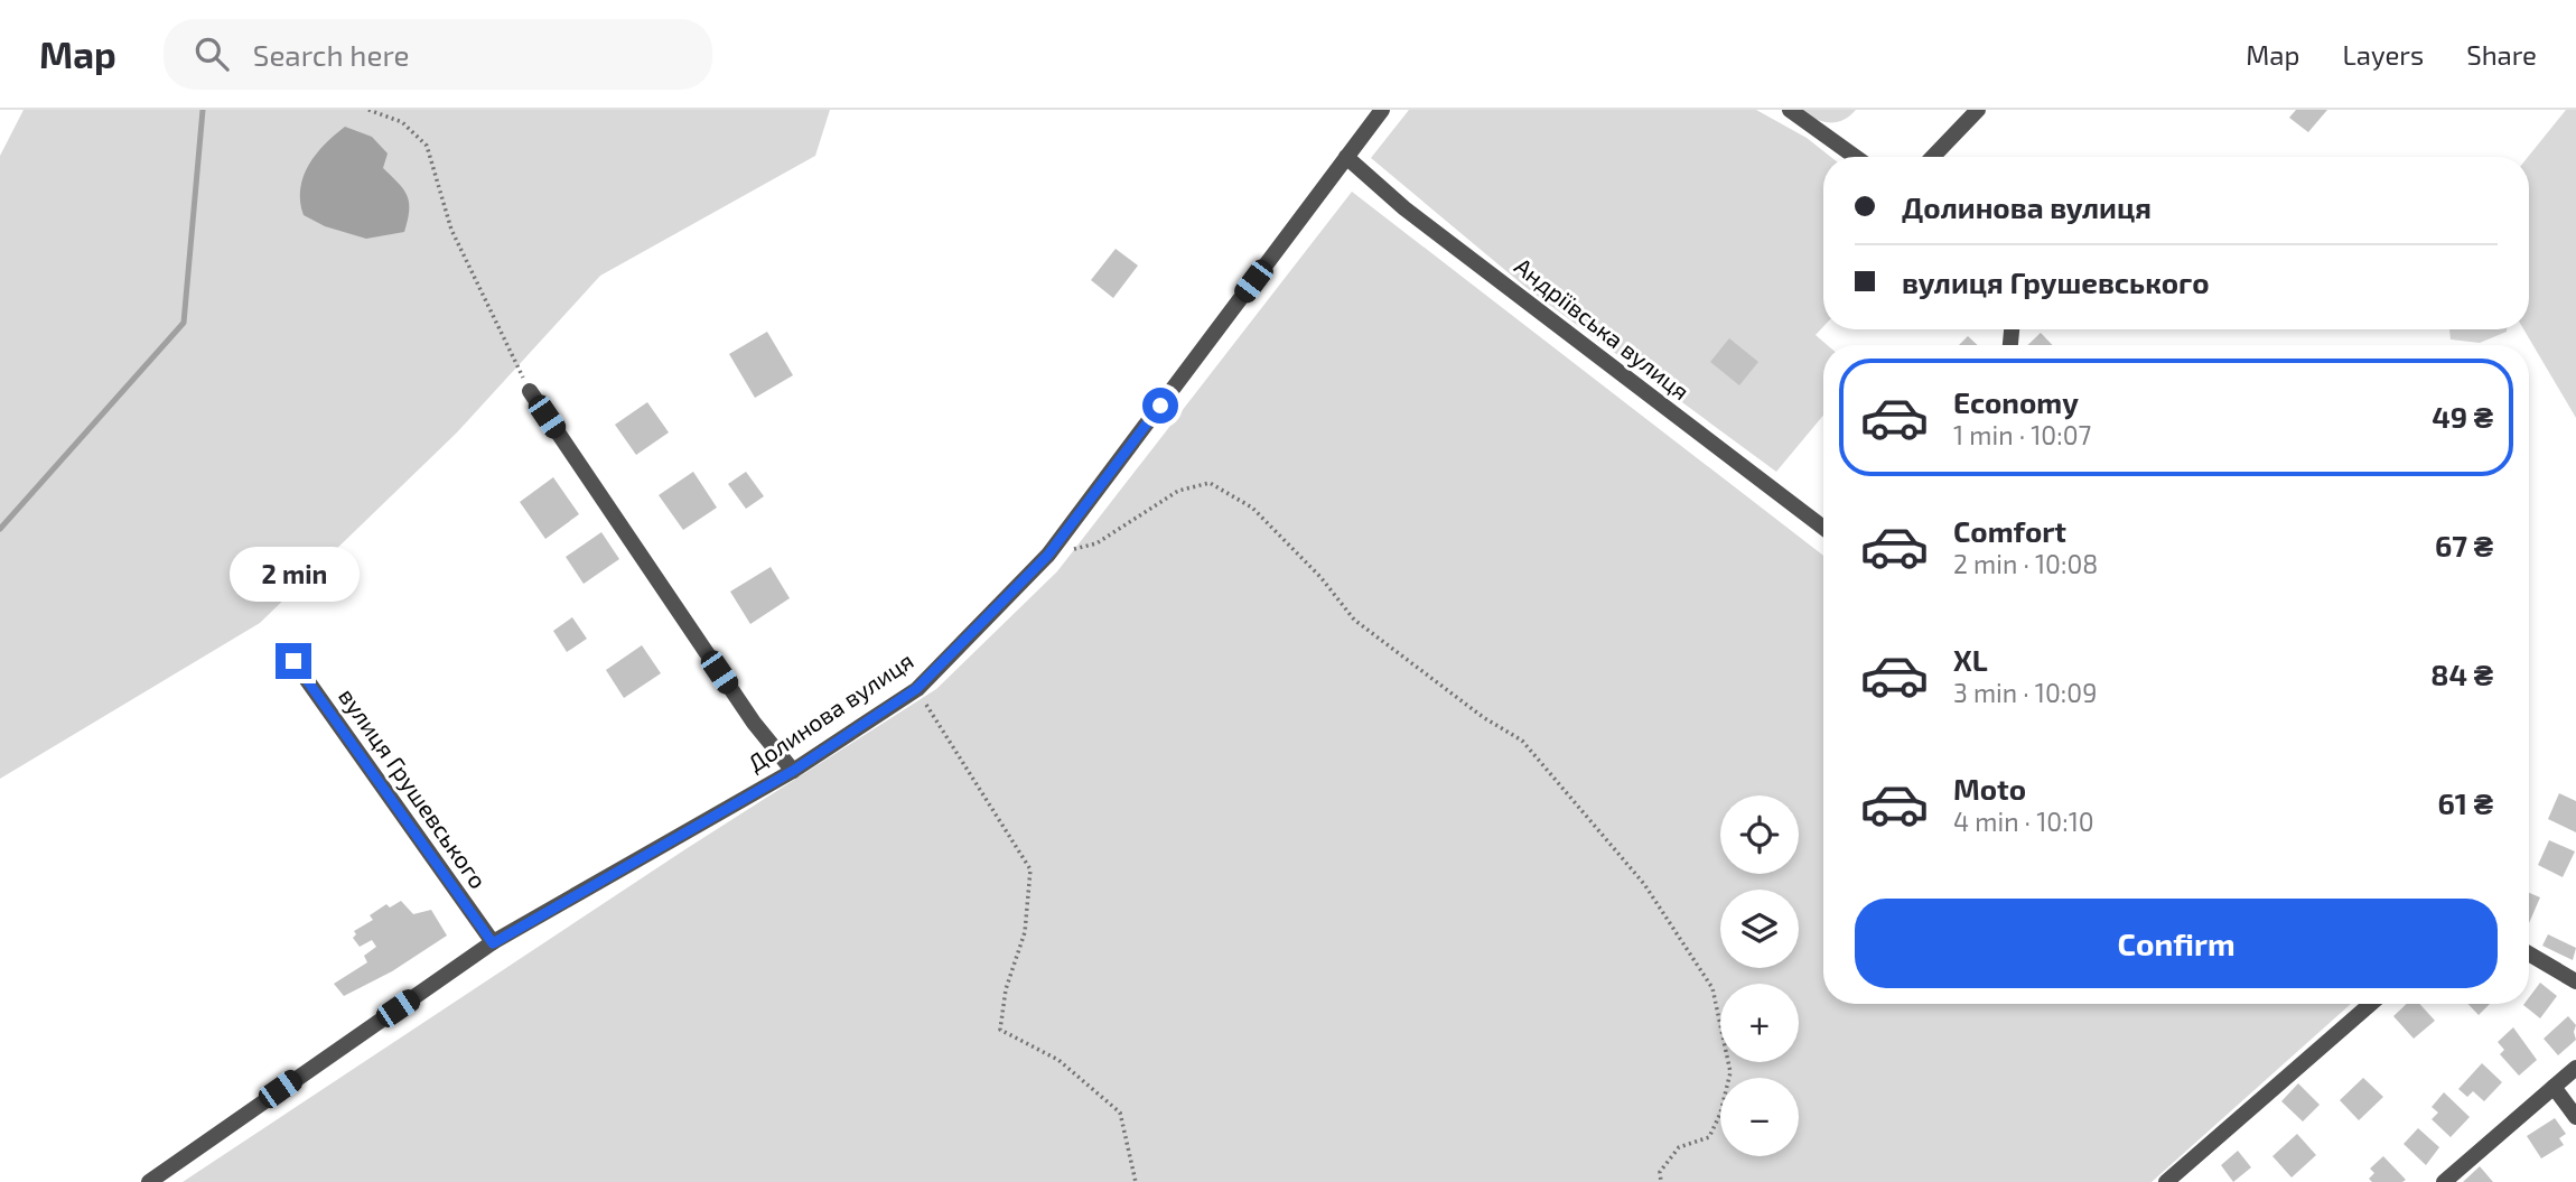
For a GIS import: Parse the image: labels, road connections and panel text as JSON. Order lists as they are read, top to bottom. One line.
{"streets":{"street":["Андріївська вулиця","Долинова вулиця","вулиця Грушевського"]},"crossings":[["Андріївська вулиця","Долинова вулиця"],["Долинова вулиця","вулиця Грушевського"]],"page":{"header":"Map","search":"Search here","nav":["Map","Layers","Share"],"banner":["Долинова вулиця","вулиця Грушевського"],"list":[{"name":"Economy","note":"1 min · 10:07","value":"49 ₴"},{"name":"Comfort","note":"2 min · 10:08","value":"67 ₴"},{"name":"XL","note":"3 min · 10:09","value":"84 ₴"},{"name":"Moto","note":"4 min · 10:10","value":"61 ₴"}],"bubble":"2 min","map_buttons":["+","−"],"buttons":"Confirm"}}
